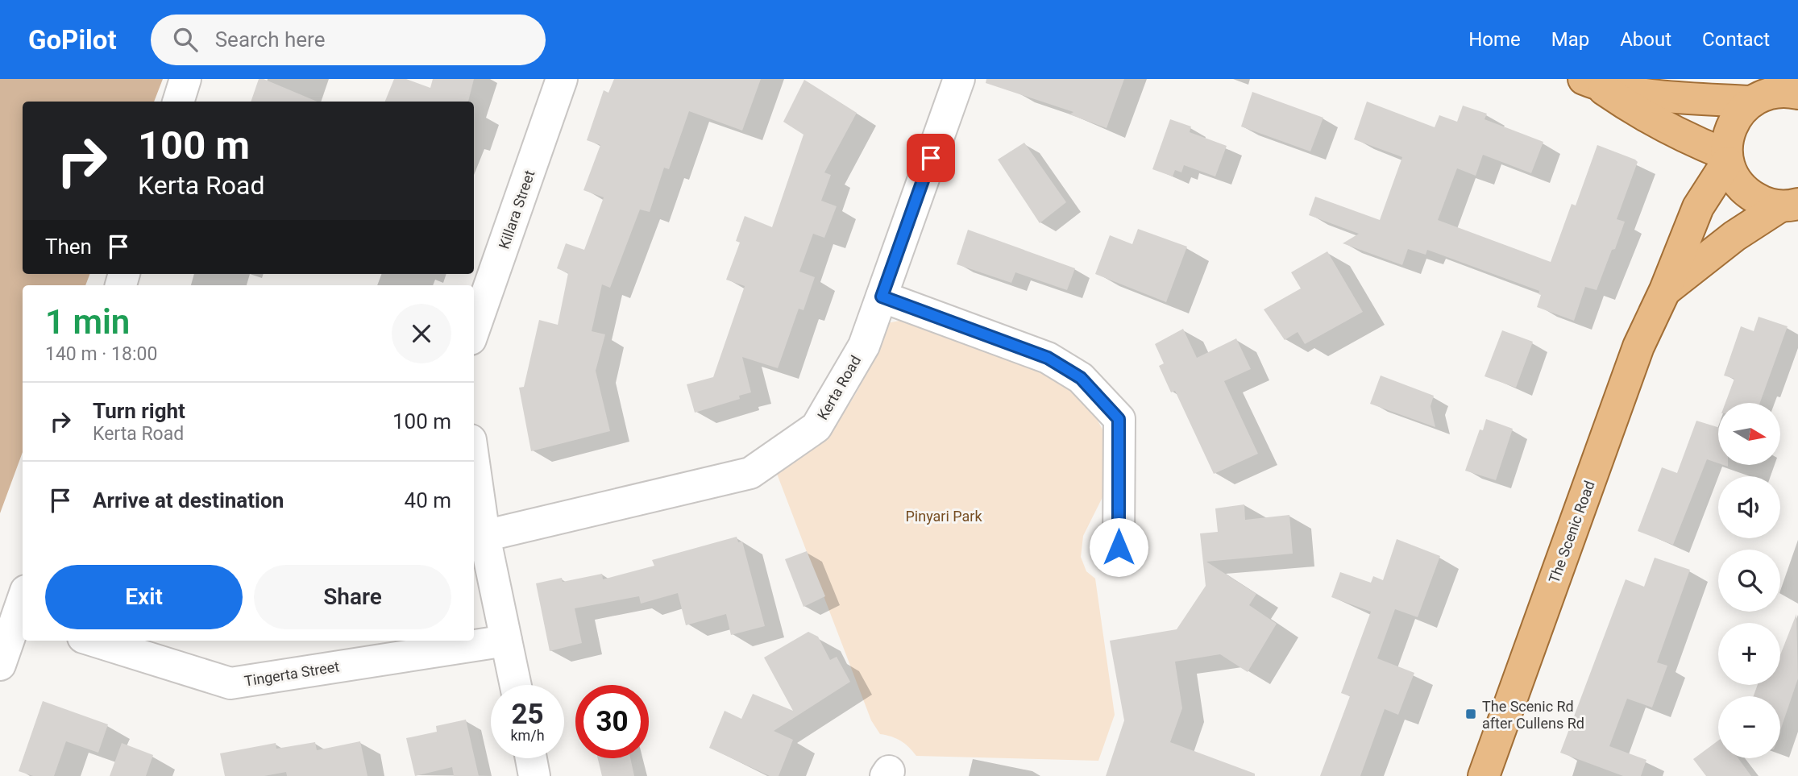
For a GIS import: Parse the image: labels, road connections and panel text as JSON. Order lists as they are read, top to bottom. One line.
{"streets":{"main road":["The Scenic Road"],"street":["Killara Street","Kerta Road","Tingerta Street"]},"parks":["Pinyari Park"],"places":{"transit":["The Scenic Rd after Cullens Rd"]},"north":"right","page":{"header":"GoPilot","search":"Search here","nav":["Home","Map","About","Contact"],"turn":["100 m","Kerta Road"],"then":"Then","heading":["1 min","140 m · 18:00"],"list":[{"name":"Turn right","note":"Kerta Road","value":"100 m"},{"name":"Arrive at destination","value":"40 m"}],"map_buttons":["+","−"],"buttons":["Exit","Share"],"speed":"25 km/h","limit":"30"}}
